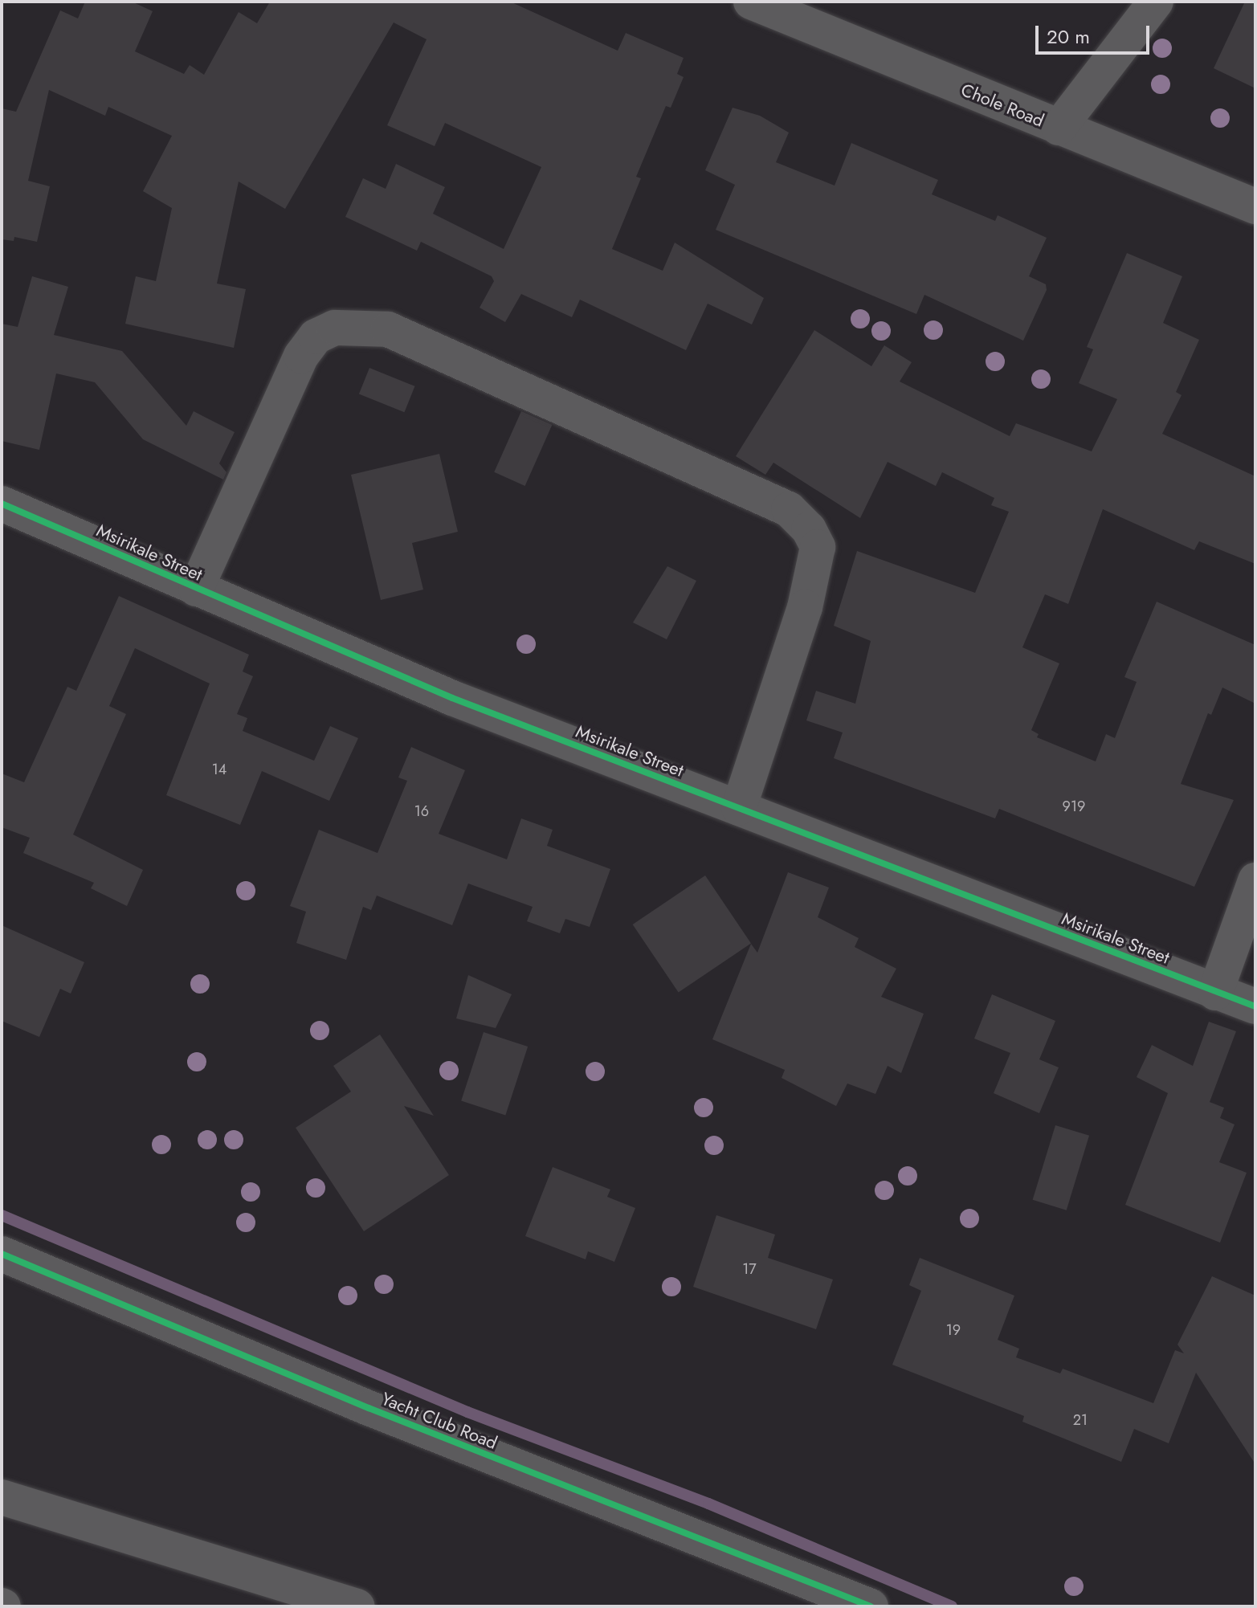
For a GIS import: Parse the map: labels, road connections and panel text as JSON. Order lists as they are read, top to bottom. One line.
{"streets":{"street":["Chole Road","Msirikale Street","Yacht Club Road"]},"house_numbers":["14","919","16","17","19","21"],"scale_bar":"20 m"}
